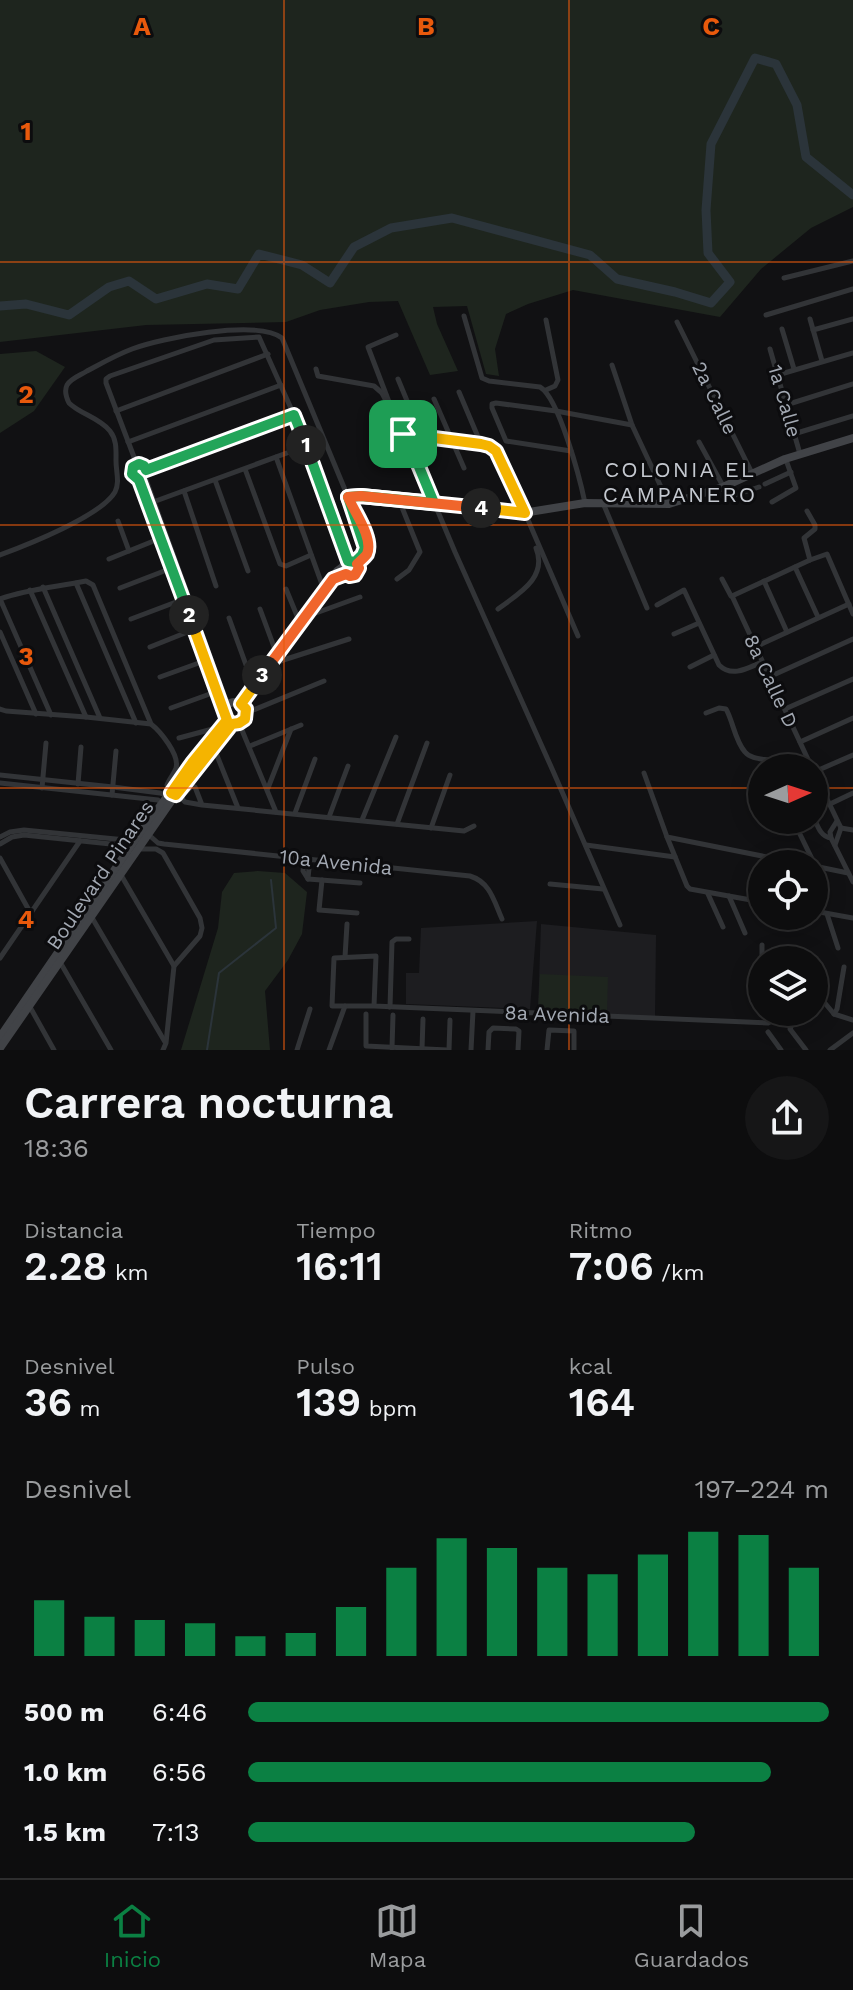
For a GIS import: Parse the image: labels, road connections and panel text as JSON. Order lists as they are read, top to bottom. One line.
{"streets":{"street":["2a Calle","1a Calle","8a Calle D","10a Avenida","Boulevard Pinares","8a Avenida"]},"crossings":[["10a Avenida","Boulevard Pinares"]],"districts":["COLONIA EL CAMPANERO"],"north":"right","page":{"pins":["1","4","2","3"],"heading":["Carrera nocturna","18:36"],"stats":[["Distancia","2.28 km"],["Tiempo","16:11"],["Ritmo","7:06 /km"],["Desnivel","36 m"],["Pulso","139 bpm"],["kcal","164"]],"chart":["Desnivel","197–224 m"],"list":[{"name":"500 m","note":"6:46"},{"name":"1.0 km","note":"6:56"},{"name":"1.5 km","note":"7:13"}],"tabs":["Inicio","Mapa","Guardados"]},"grid":{"columns":["A","B","C"],"rows":["1","2","3","4"]}}
